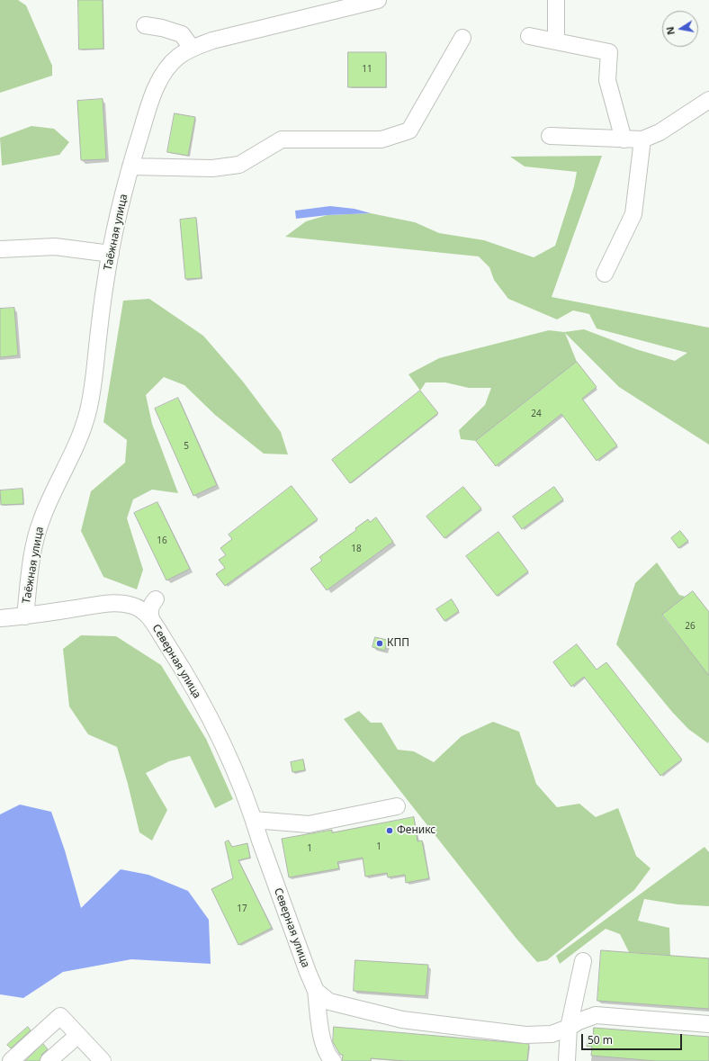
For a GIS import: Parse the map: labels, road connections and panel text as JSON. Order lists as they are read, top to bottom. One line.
{"streets":{"street":["Таёжная улица","Северная улица"]},"crossings":[["Таёжная улица","Северная улица"]],"places":["КПП","Феникс"],"house_numbers":["11","24","5","16","18","26","1","1","17"],"scale_bar":"50 m","north":"left"}
